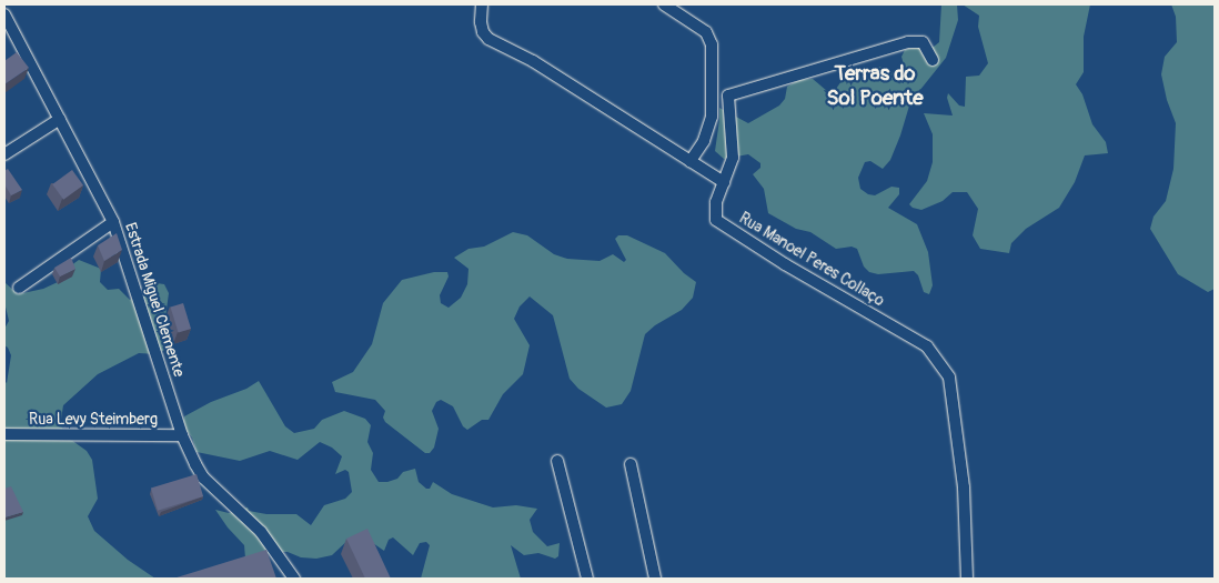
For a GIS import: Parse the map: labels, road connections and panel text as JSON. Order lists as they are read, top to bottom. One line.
{"streets":{"street":["Rua Manoel Peres Collaço","Estrada Miguel Clemente","Rua Levy Steimberg"]},"crossings":[["Estrada Miguel Clemente","Rua Levy Steimberg"]],"districts":["Terras do Sol Poente"]}
